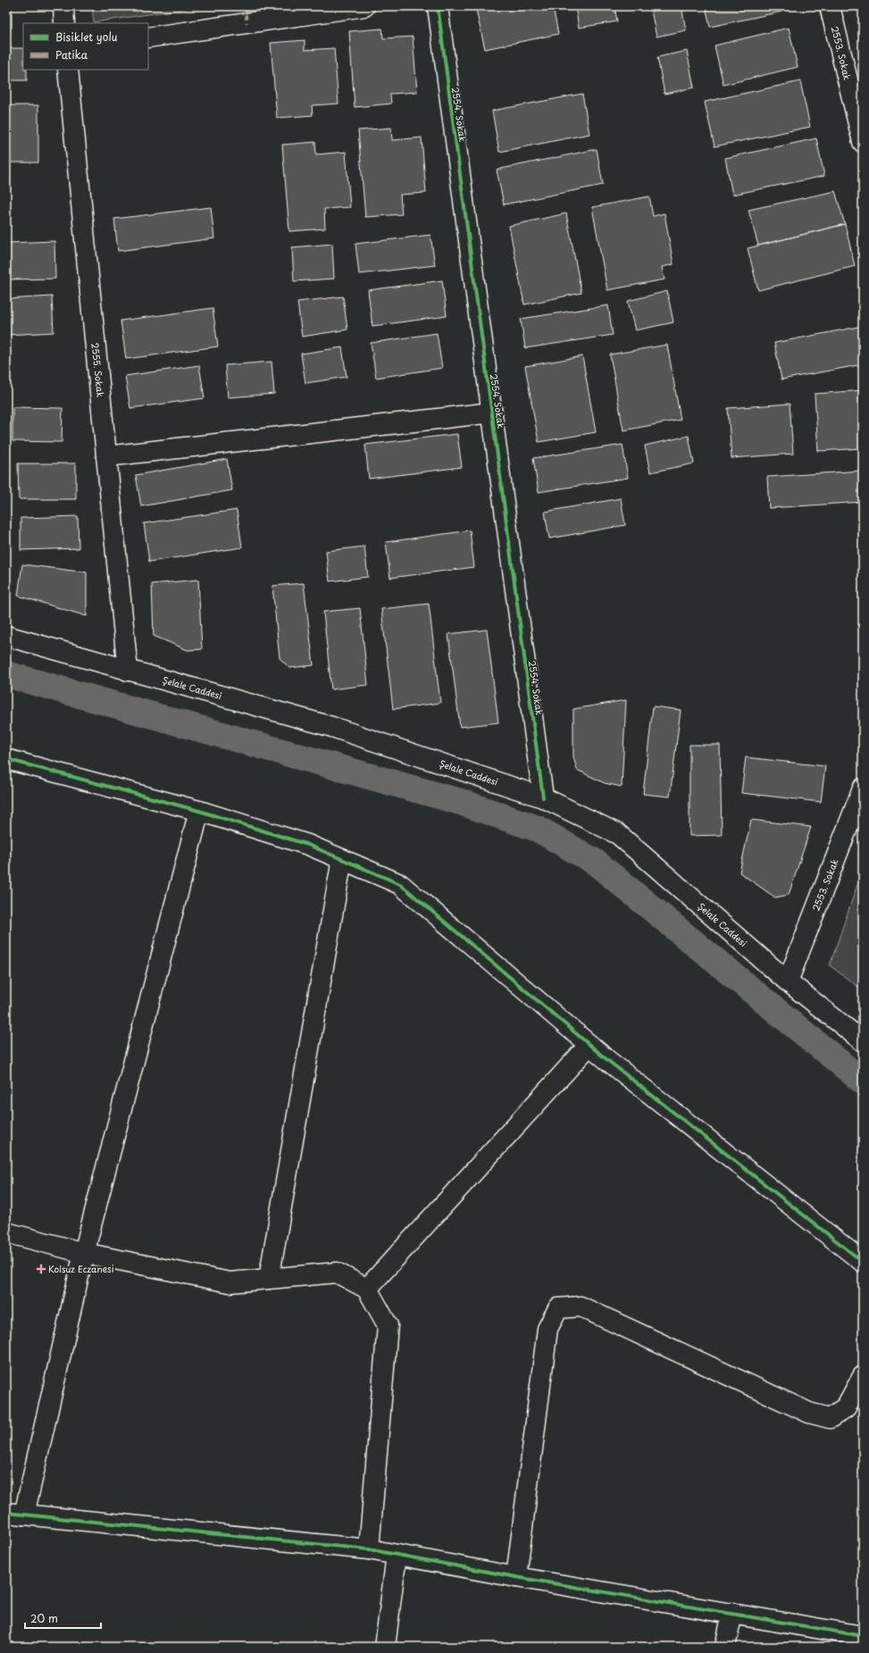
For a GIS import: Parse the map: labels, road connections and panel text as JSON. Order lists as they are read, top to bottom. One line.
{"streets":{"street":["2553. Sokak","2554. Sokak","2555. Sokak","Şelale Caddesi"]},"crossings":[["2553. Sokak","Şelale Caddesi"],["2554. Sokak","Şelale Caddesi"],["2555. Sokak","Şelale Caddesi"]],"places":{"health":["Kolsuz Eczanesi"]},"legend":["Bisiklet yolu","Patika"],"scale_bar":"20 m"}
